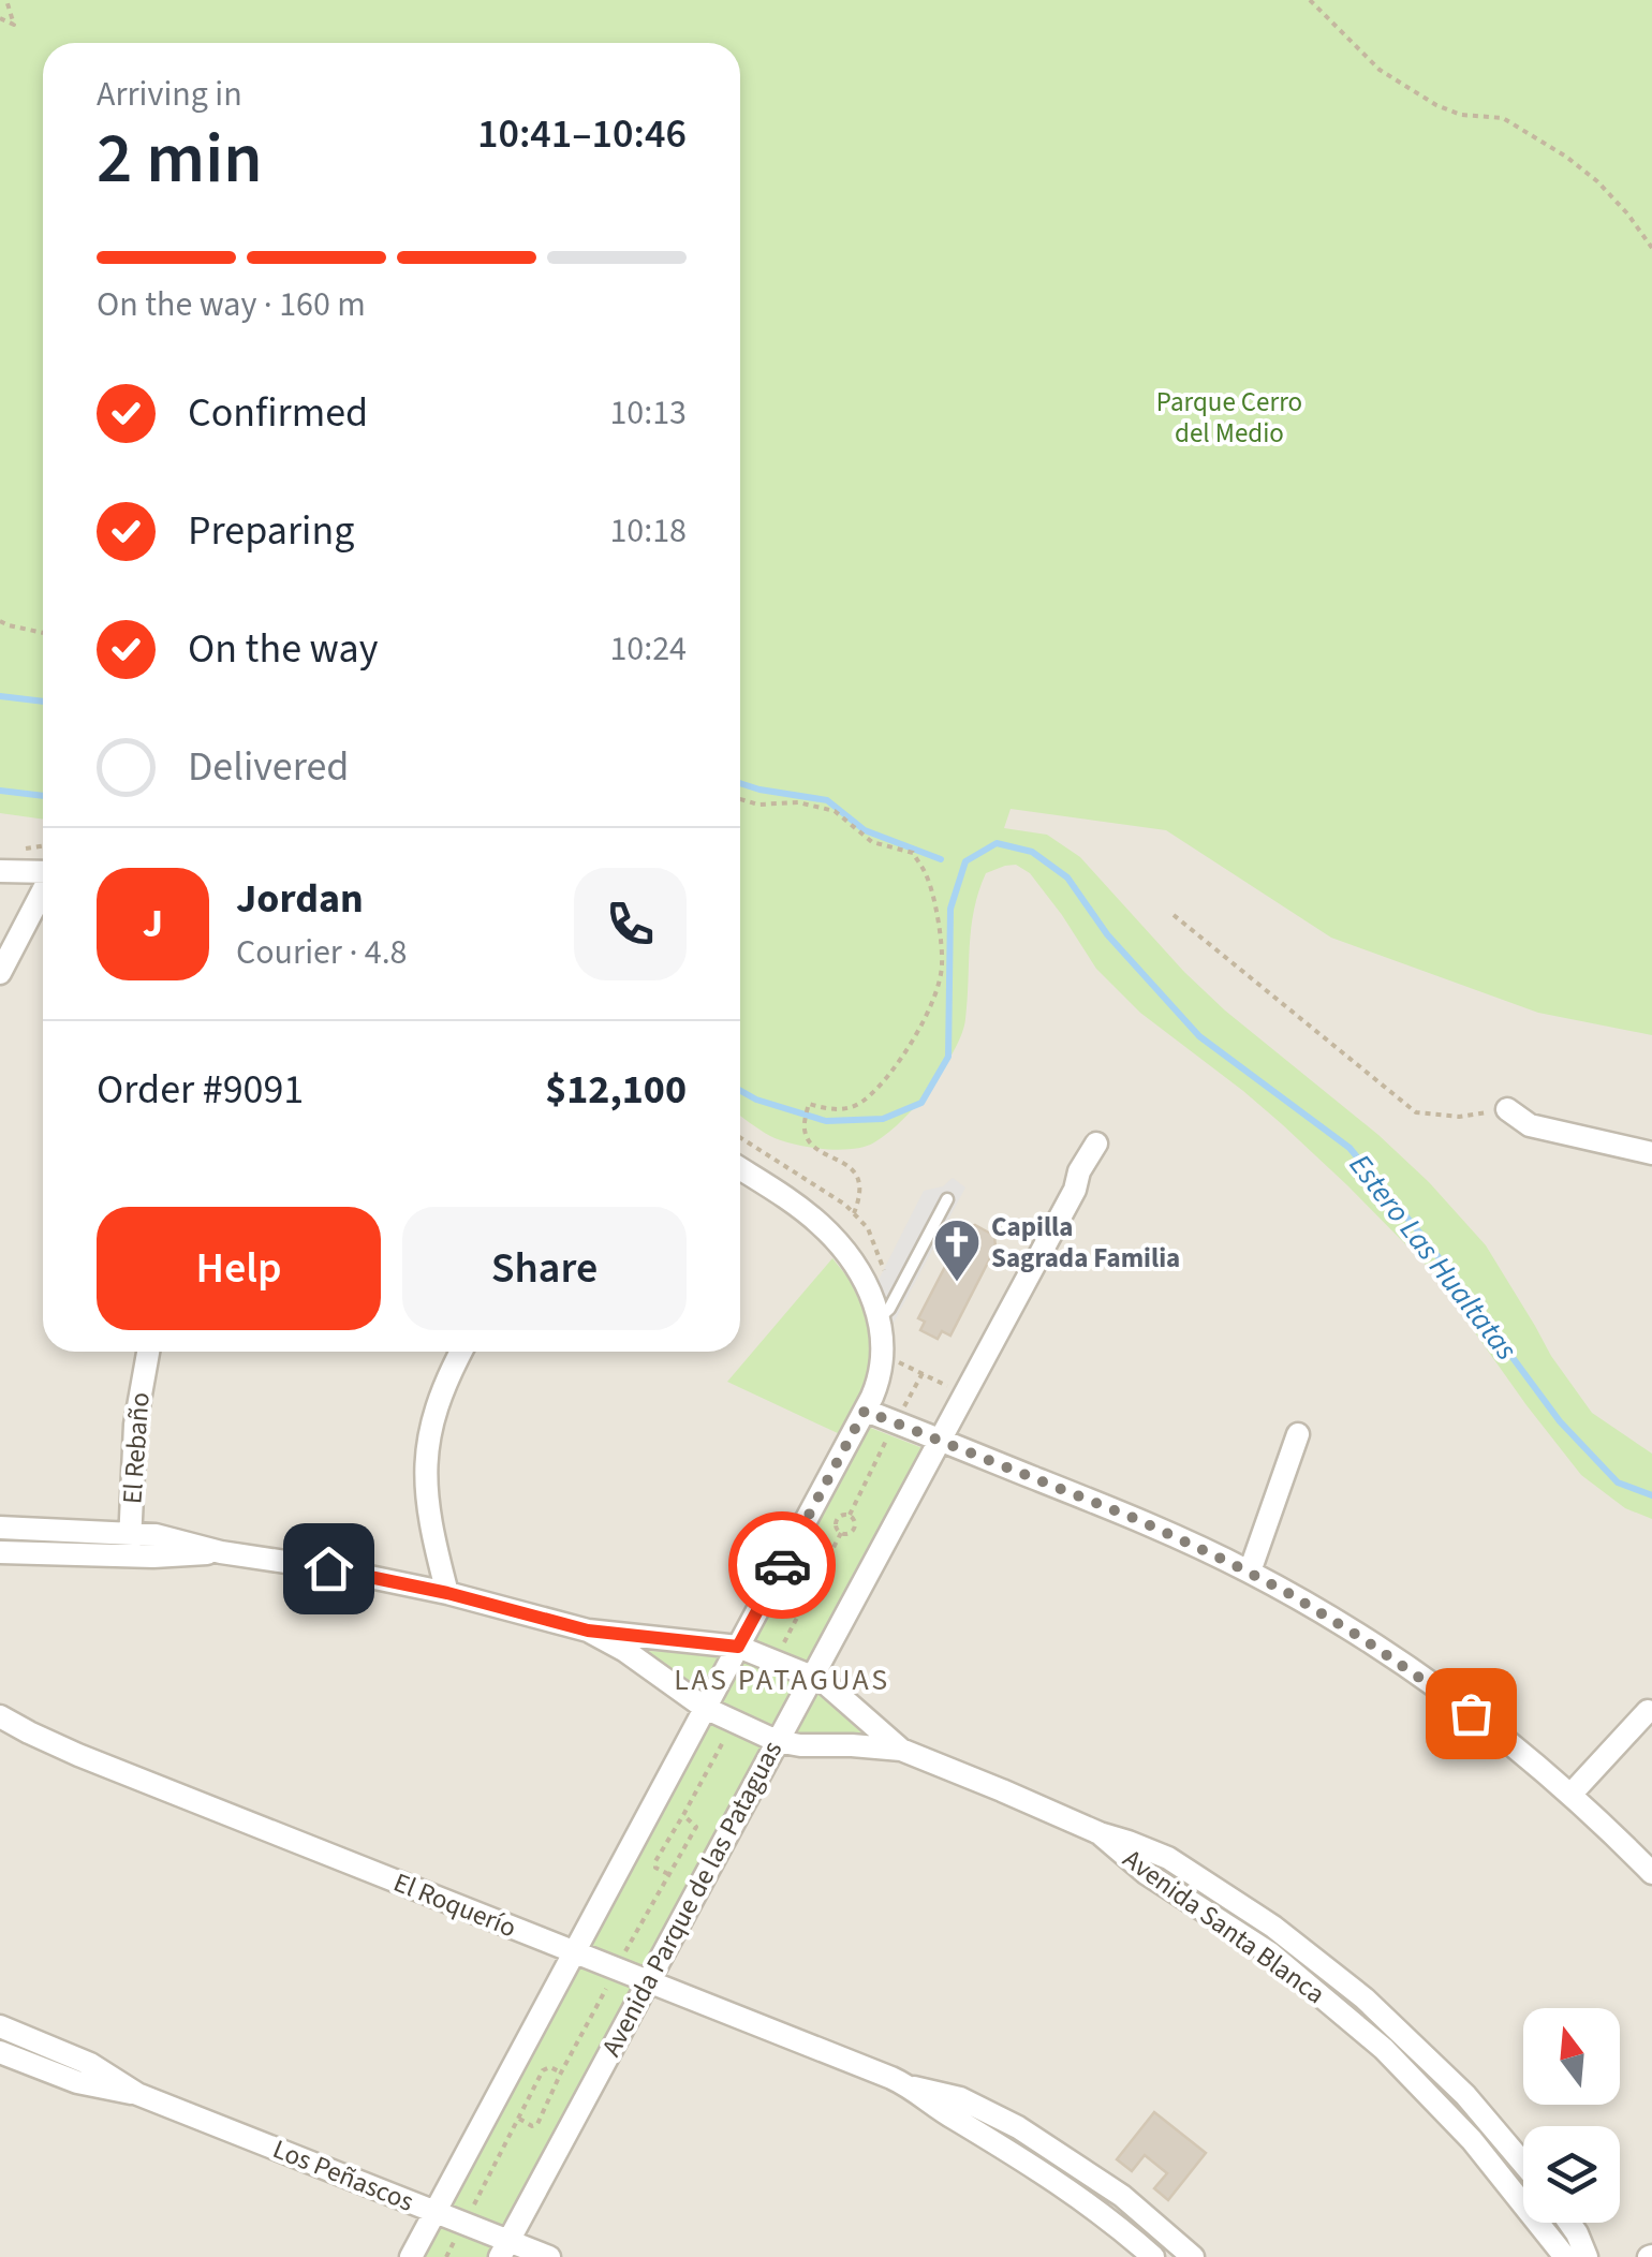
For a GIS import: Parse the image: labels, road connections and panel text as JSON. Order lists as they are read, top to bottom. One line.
{"streets":{"street":["El Rebaño","Avenida Parque de las Pataguas","El Roquerío","Avenida Santa Blanca","Los Peñascos"]},"crossings":[["El Rebaño","Avenida Santa Blanca"],["Avenida Parque de las Pataguas","El Roquerío"],["Avenida Parque de las Pataguas","Avenida Santa Blanca"],["Avenida Parque de las Pataguas","Los Peñascos"]],"districts":["LAS PATAGUAS"],"water":["Estero Las Hualtatas"],"parks":["Parque Cerro del Medio"],"places":{"church":["Capilla Sagrada Familia"]},"north":"top","page":{"heading":["2 min","Arriving in","10:41–10:46"],"panel":["Jordan","Courier · 4.8","Order #9091","$12,100"],"bar":"On the way · 160 m","list":[["Confirmed","10:13"],["Preparing","10:18"],["On the way","10:24"],"Delivered"],"round":"J","buttons":["Help","Share"]}}
